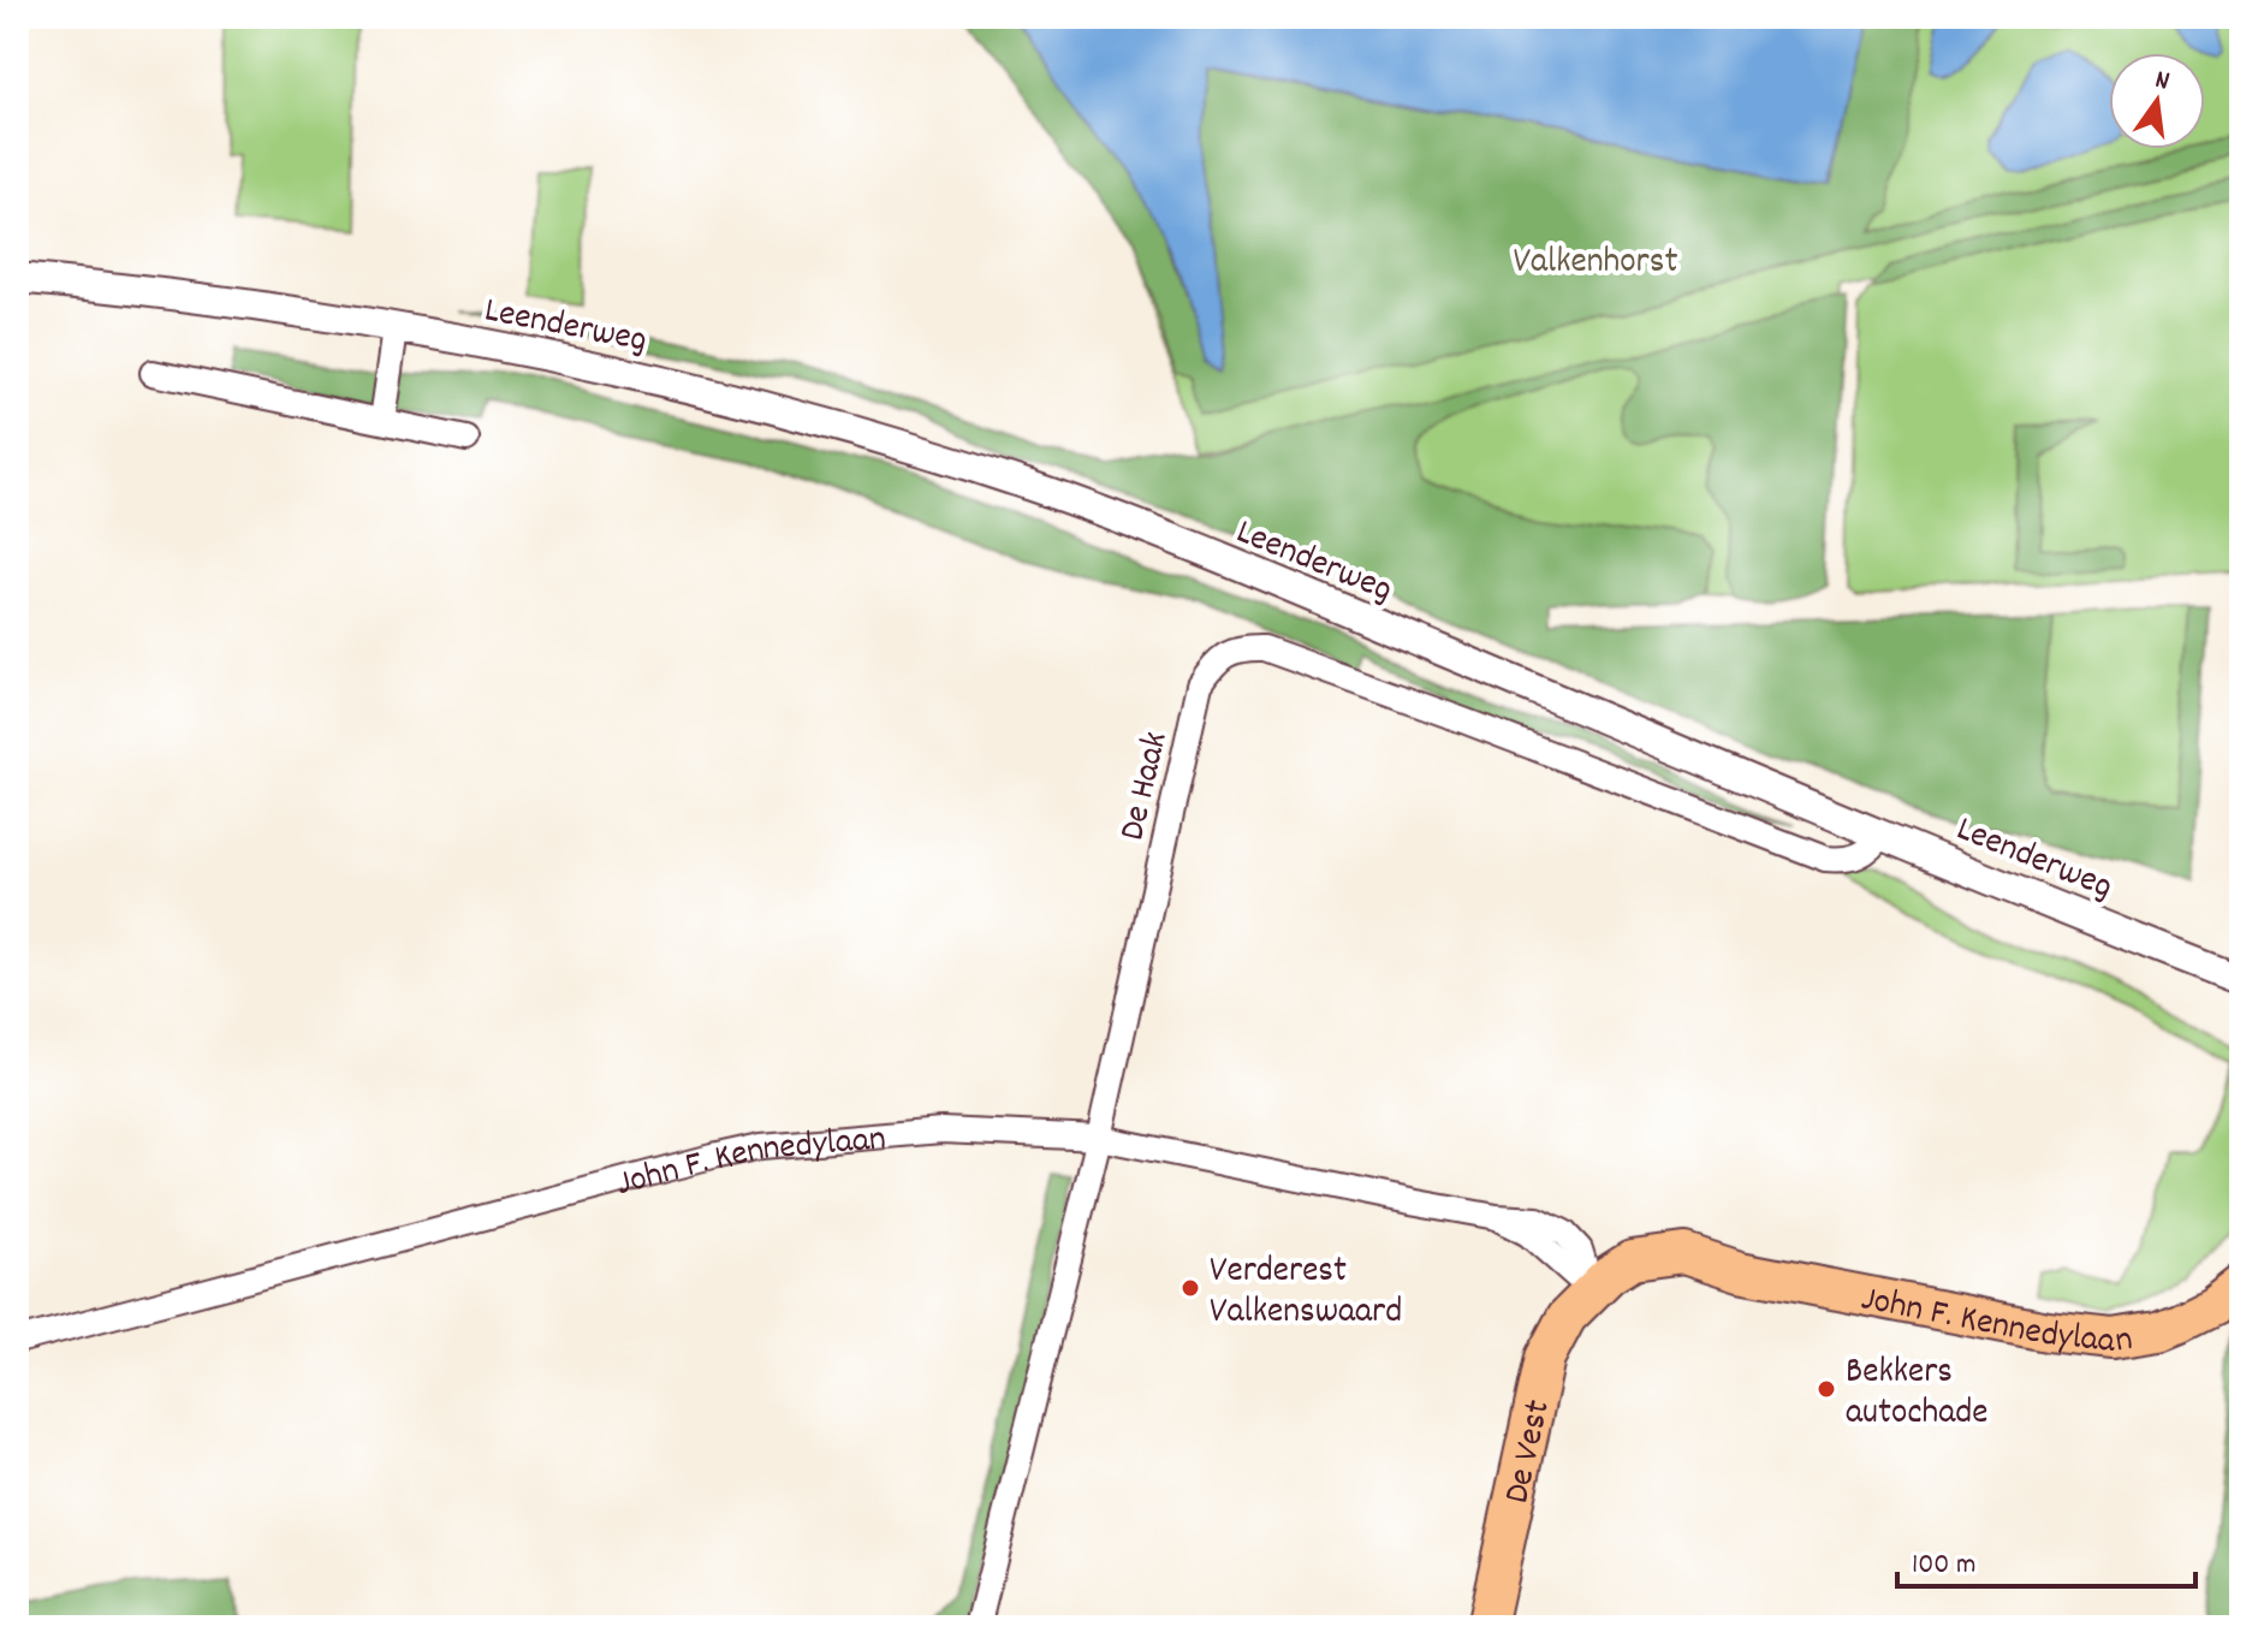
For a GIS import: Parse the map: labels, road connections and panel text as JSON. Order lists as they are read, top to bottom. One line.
{"streets":{"main road":["John F. Kennedylaan","De Vest"],"street":["Leenderweg","De Haak"]},"crossings":[["Leenderweg","De Haak"],["De Haak","John F. Kennedylaan"],["John F. Kennedylaan","De Vest"]],"parks":["Valkenhorst"],"places":["Verderest Valkenswaard","Bekkers autochade"],"scale_bar":"100 m","north":"top"}
